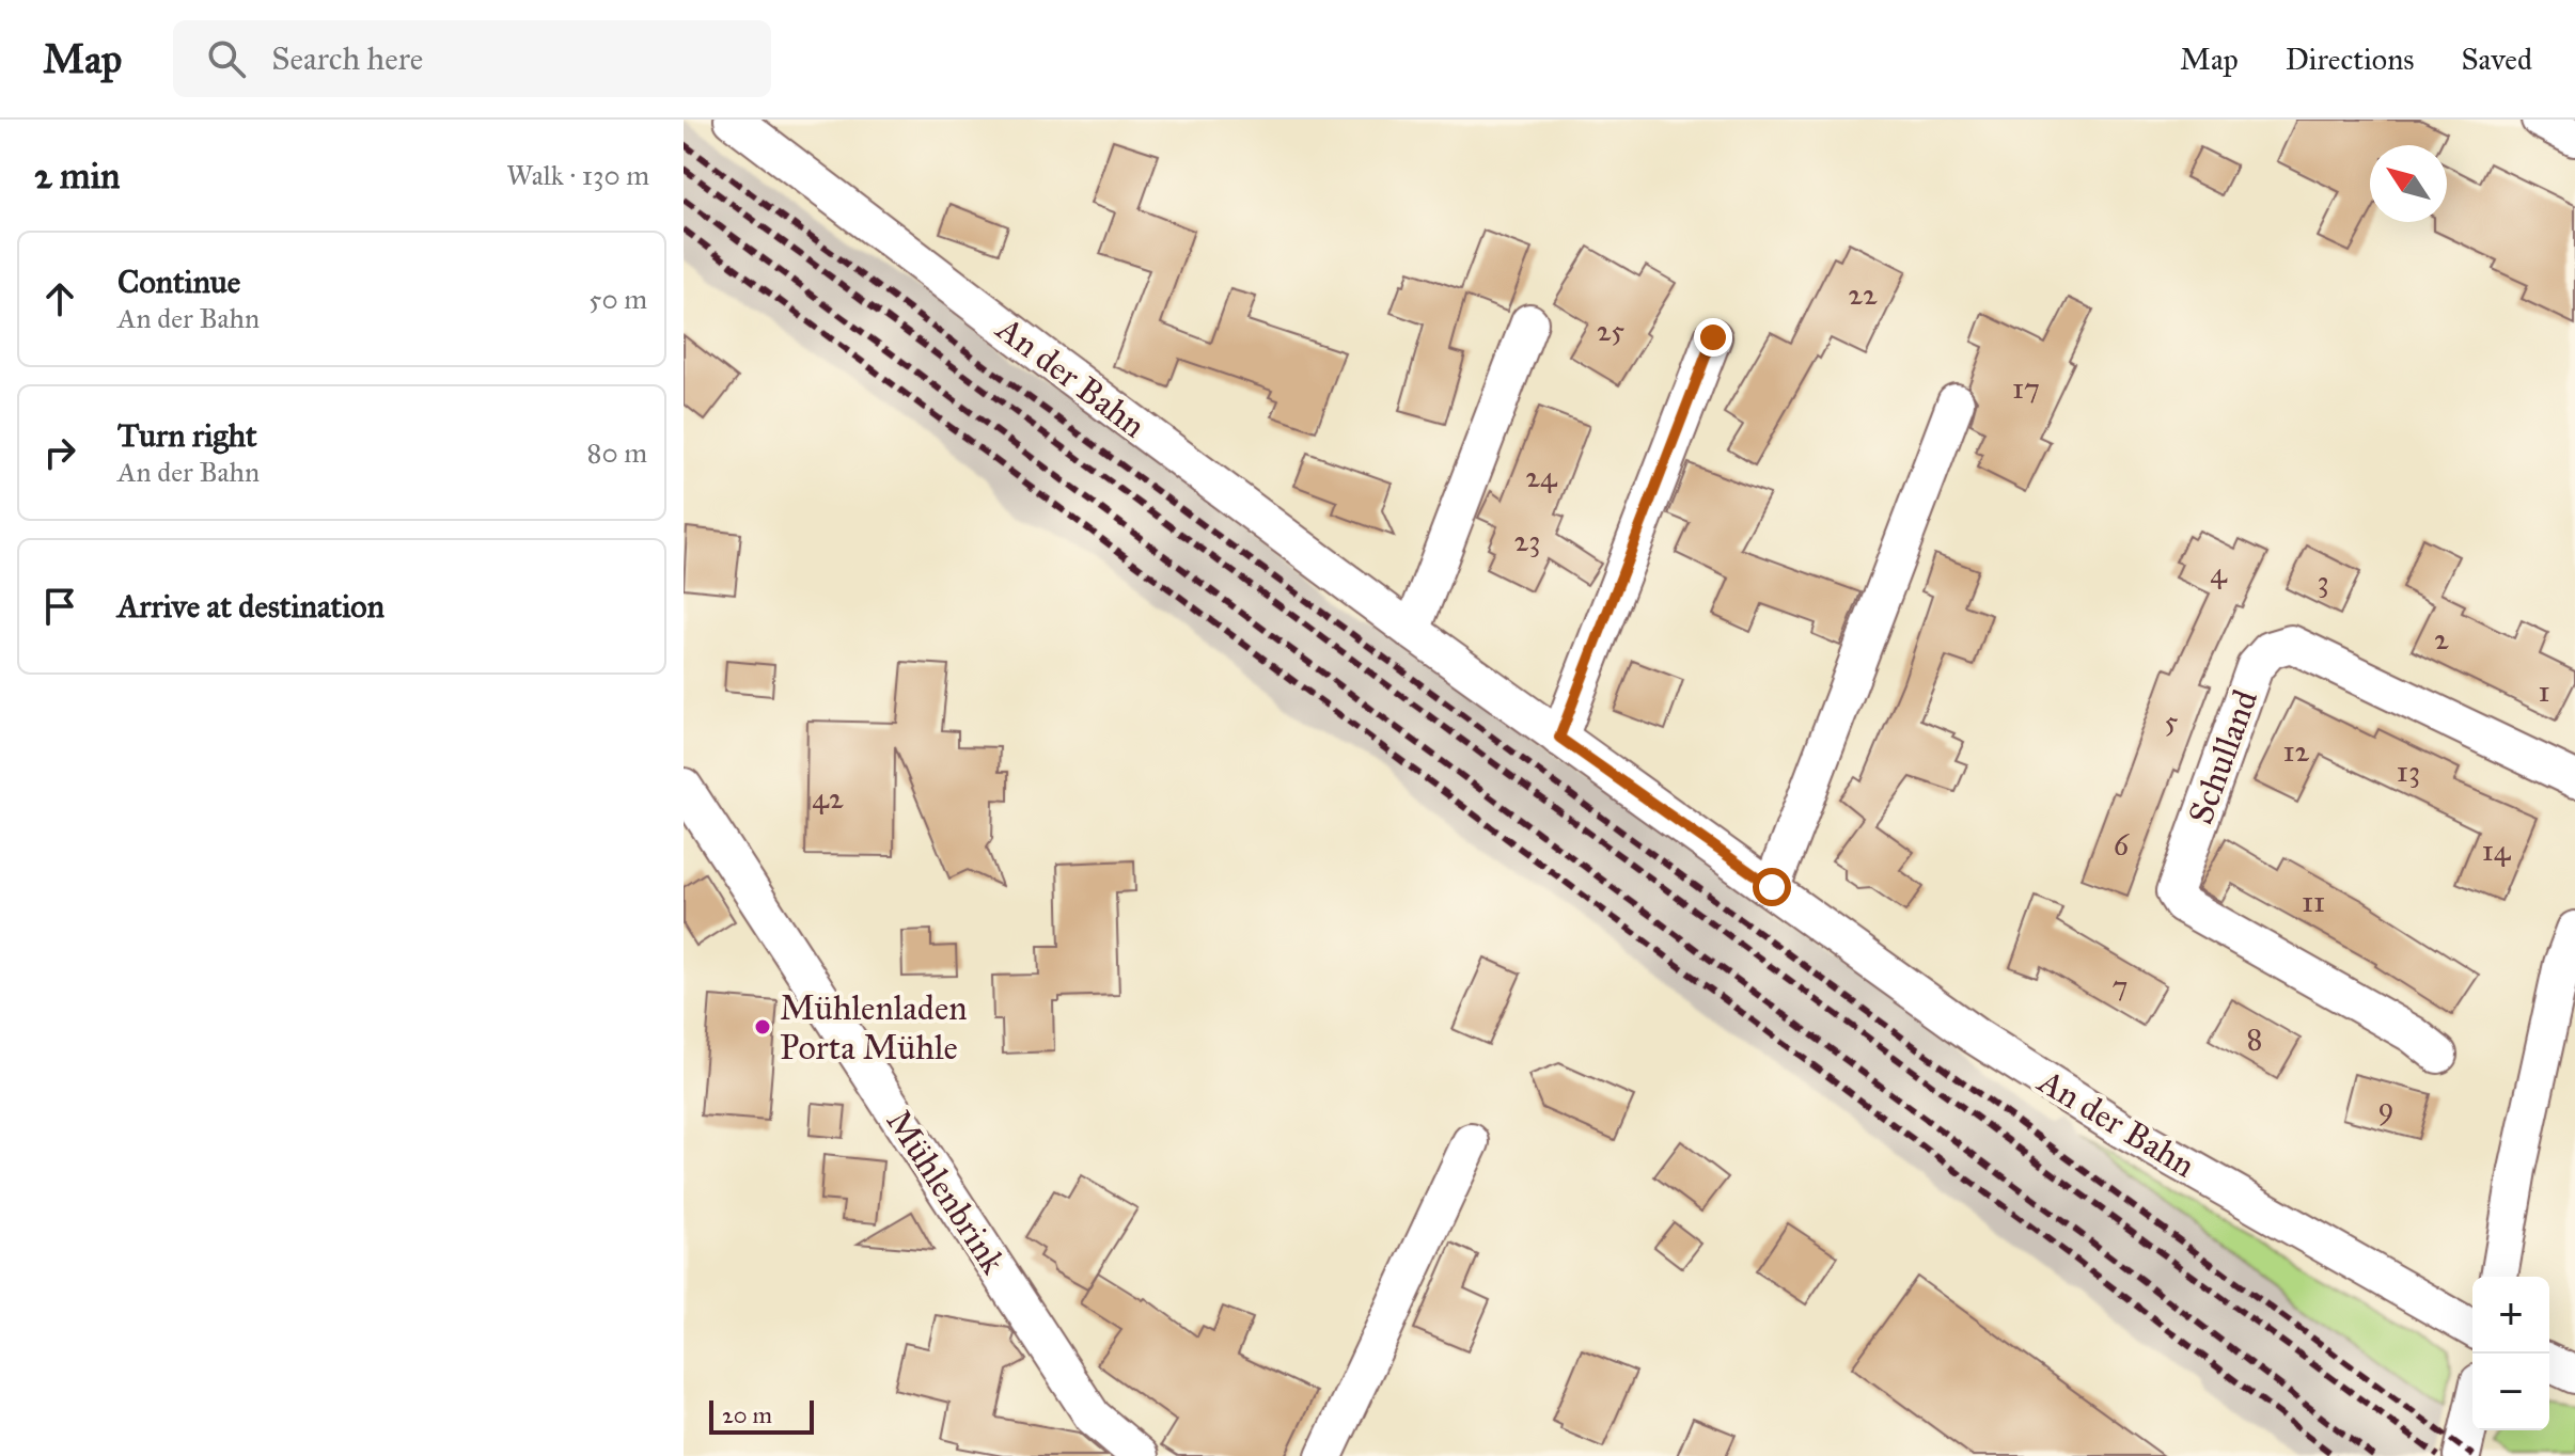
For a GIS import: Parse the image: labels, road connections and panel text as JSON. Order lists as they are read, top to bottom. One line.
{"streets":{"street":["An der Bahn","Schulland","Mühlenbrink"]},"places":["Mühlenladen Porta Mühle"],"house_numbers":["22","25","17","24","23","4","3","2","1","5","12","13","42","6","14","11","7","8","9"],"scale_bar":"20 m","north":"top left","page":{"header":"Map","search":"Search here","nav":["Map","Directions","Saved"],"heading":["2 min","Walk · 130 m"],"list":[["Continue","An der Bahn","50 m"],["Turn right","An der Bahn","80 m"],"Arrive at destination"],"map_buttons":["+","−"],"scale":"20 m"}}
